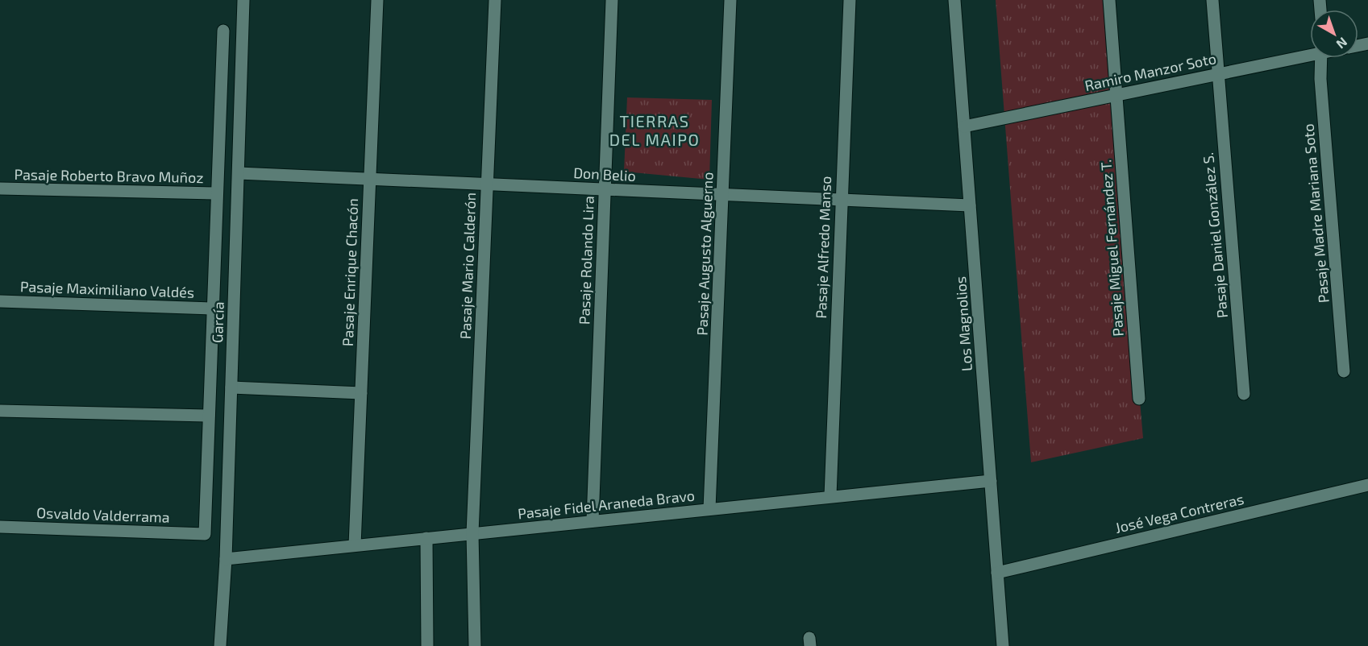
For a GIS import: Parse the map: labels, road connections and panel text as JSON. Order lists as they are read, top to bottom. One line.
{"streets":{"street":["Ramiro Manzor Soto","Don Belio","Pasaje Roberto Bravo Muñoz","Pasaje Madre Mariana Soto","Pasaje Daniel González S.","Pasaje Alfredo Manso","Pasaje Miguel Fernández T.","Pasaje Augusto Alguerno","Pasaje Rolando Lira","Pasaje Mario Calderón","Pasaje Enrique Chacón","Pasaje Maximiliano Valdés","García","Los Magnolios","Pasaje Fidel Araneda Bravo","José Vega Contreras","Osvaldo Valderrama"]},"crossings":[["Ramiro Manzor Soto","Pasaje Daniel González S."],["Ramiro Manzor Soto","Pasaje Miguel Fernández T."],["Ramiro Manzor Soto","Los Magnolios"],["Don Belio","Pasaje Alfredo Manso"],["Don Belio","Pasaje Augusto Alguerno"],["Don Belio","Pasaje Rolando Lira"],["Don Belio","Pasaje Mario Calderón"],["Don Belio","Pasaje Enrique Chacón"],["Don Belio","García"],["Don Belio","Los Magnolios"],["Pasaje Roberto Bravo Muñoz","García"],["Pasaje Alfredo Manso","Pasaje Fidel Araneda Bravo"],["Pasaje Augusto Alguerno","Pasaje Fidel Araneda Bravo"],["Pasaje Rolando Lira","Pasaje Fidel Araneda Bravo"],["Pasaje Mario Calderón","Pasaje Fidel Araneda Bravo"],["Pasaje Enrique Chacón","Pasaje Fidel Araneda Bravo"],["Pasaje Maximiliano Valdés","García"],["García","Pasaje Fidel Araneda Bravo"],["García","Osvaldo Valderrama"],["Los Magnolios","Pasaje Fidel Araneda Bravo"],["Los Magnolios","José Vega Contreras"]],"districts":["TIERRAS DEL MAIPO"],"north":"bottom right"}
